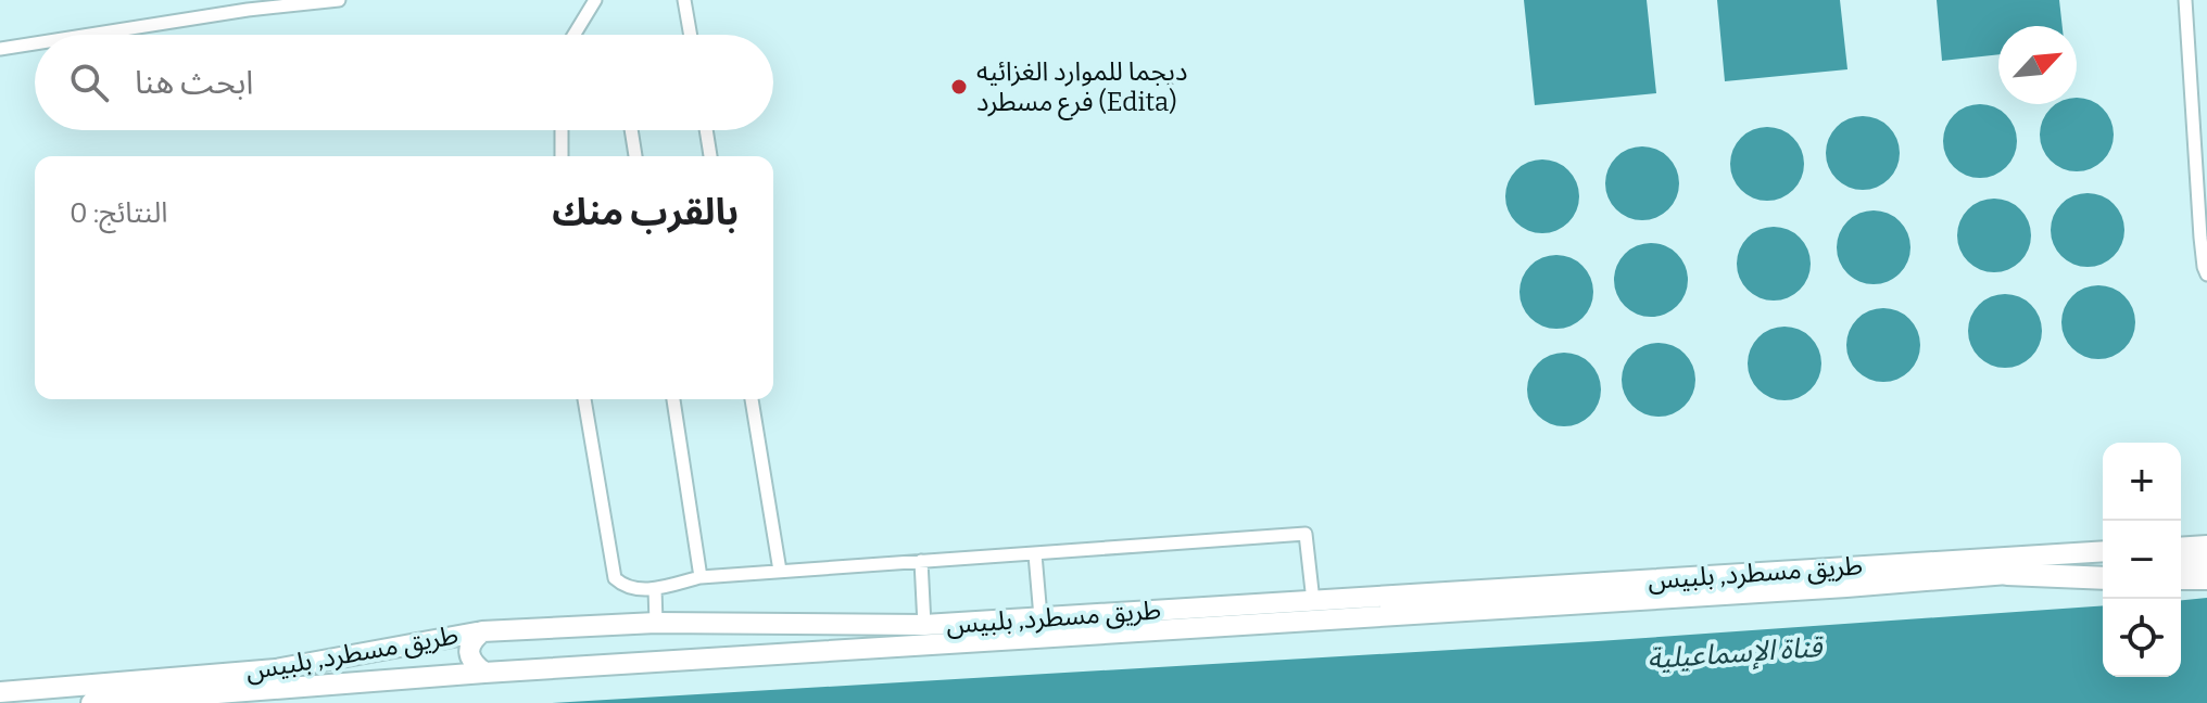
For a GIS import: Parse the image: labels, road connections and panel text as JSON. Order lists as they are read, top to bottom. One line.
{"streets":{"main road":["طريق مسطرد, بلبيس"]},"water":["قناة الإسماعيلية"],"places":["ديجما للموارد الغزائيه فرع مسطرد (Edita)"],"north":"top right","page":{"search":"ابحث هنا","heading":["بالقرب منك","النتائج: 0"],"map_buttons":["+","−"]}}
